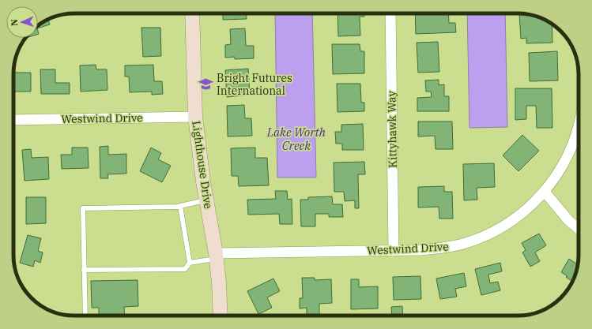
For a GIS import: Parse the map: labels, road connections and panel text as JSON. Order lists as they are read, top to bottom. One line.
{"streets":{"street":["Westwind Drive","Kittyhawk Way","Lighthouse Drive"]},"crossings":[["Westwind Drive","Kittyhawk Way"],["Westwind Drive","Lighthouse Drive"]],"water":["Lake Worth Creek"],"places":{"school or university":["Bright Futures International"]},"north":"left"}
